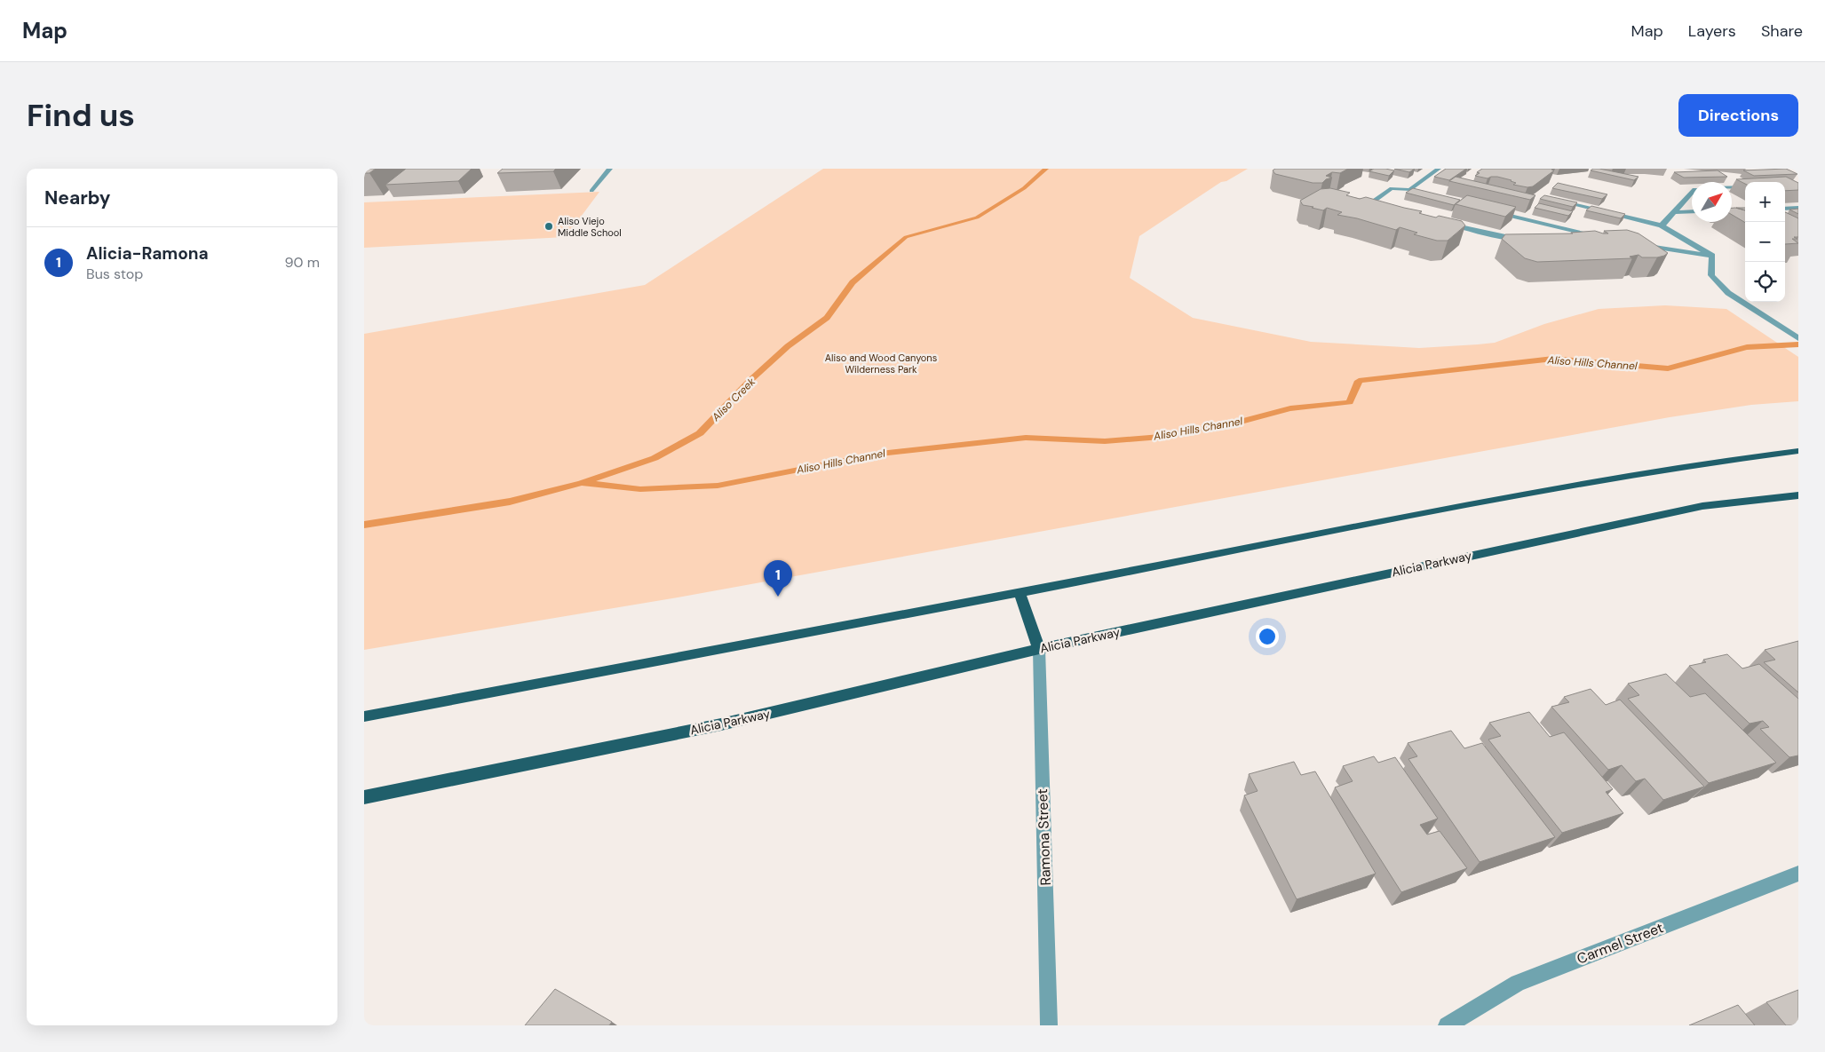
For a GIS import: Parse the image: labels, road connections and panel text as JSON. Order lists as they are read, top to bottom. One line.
{"streets":{"main road":["Alicia Parkway"],"street":["Ramona Street","Carmel Street"]},"crossings":[["Alicia Parkway","Ramona Street"]],"water":["Aliso Hills Channel","Aliso Creek"],"parks":["Aliso and Wood Canyons Wilderness Park"],"places":["Aliso Viejo Middle School"],"north":"top right","page":{"header":"Map","nav":["Map","Layers","Share"],"buttons":"Directions","title":"Find us","heading":"Nearby","map_buttons":["+","−"],"list":[{"mark":"1","name":"Alicia-Ramona","note":"Bus stop","value":"90 m"}],"pins":"1"}}
